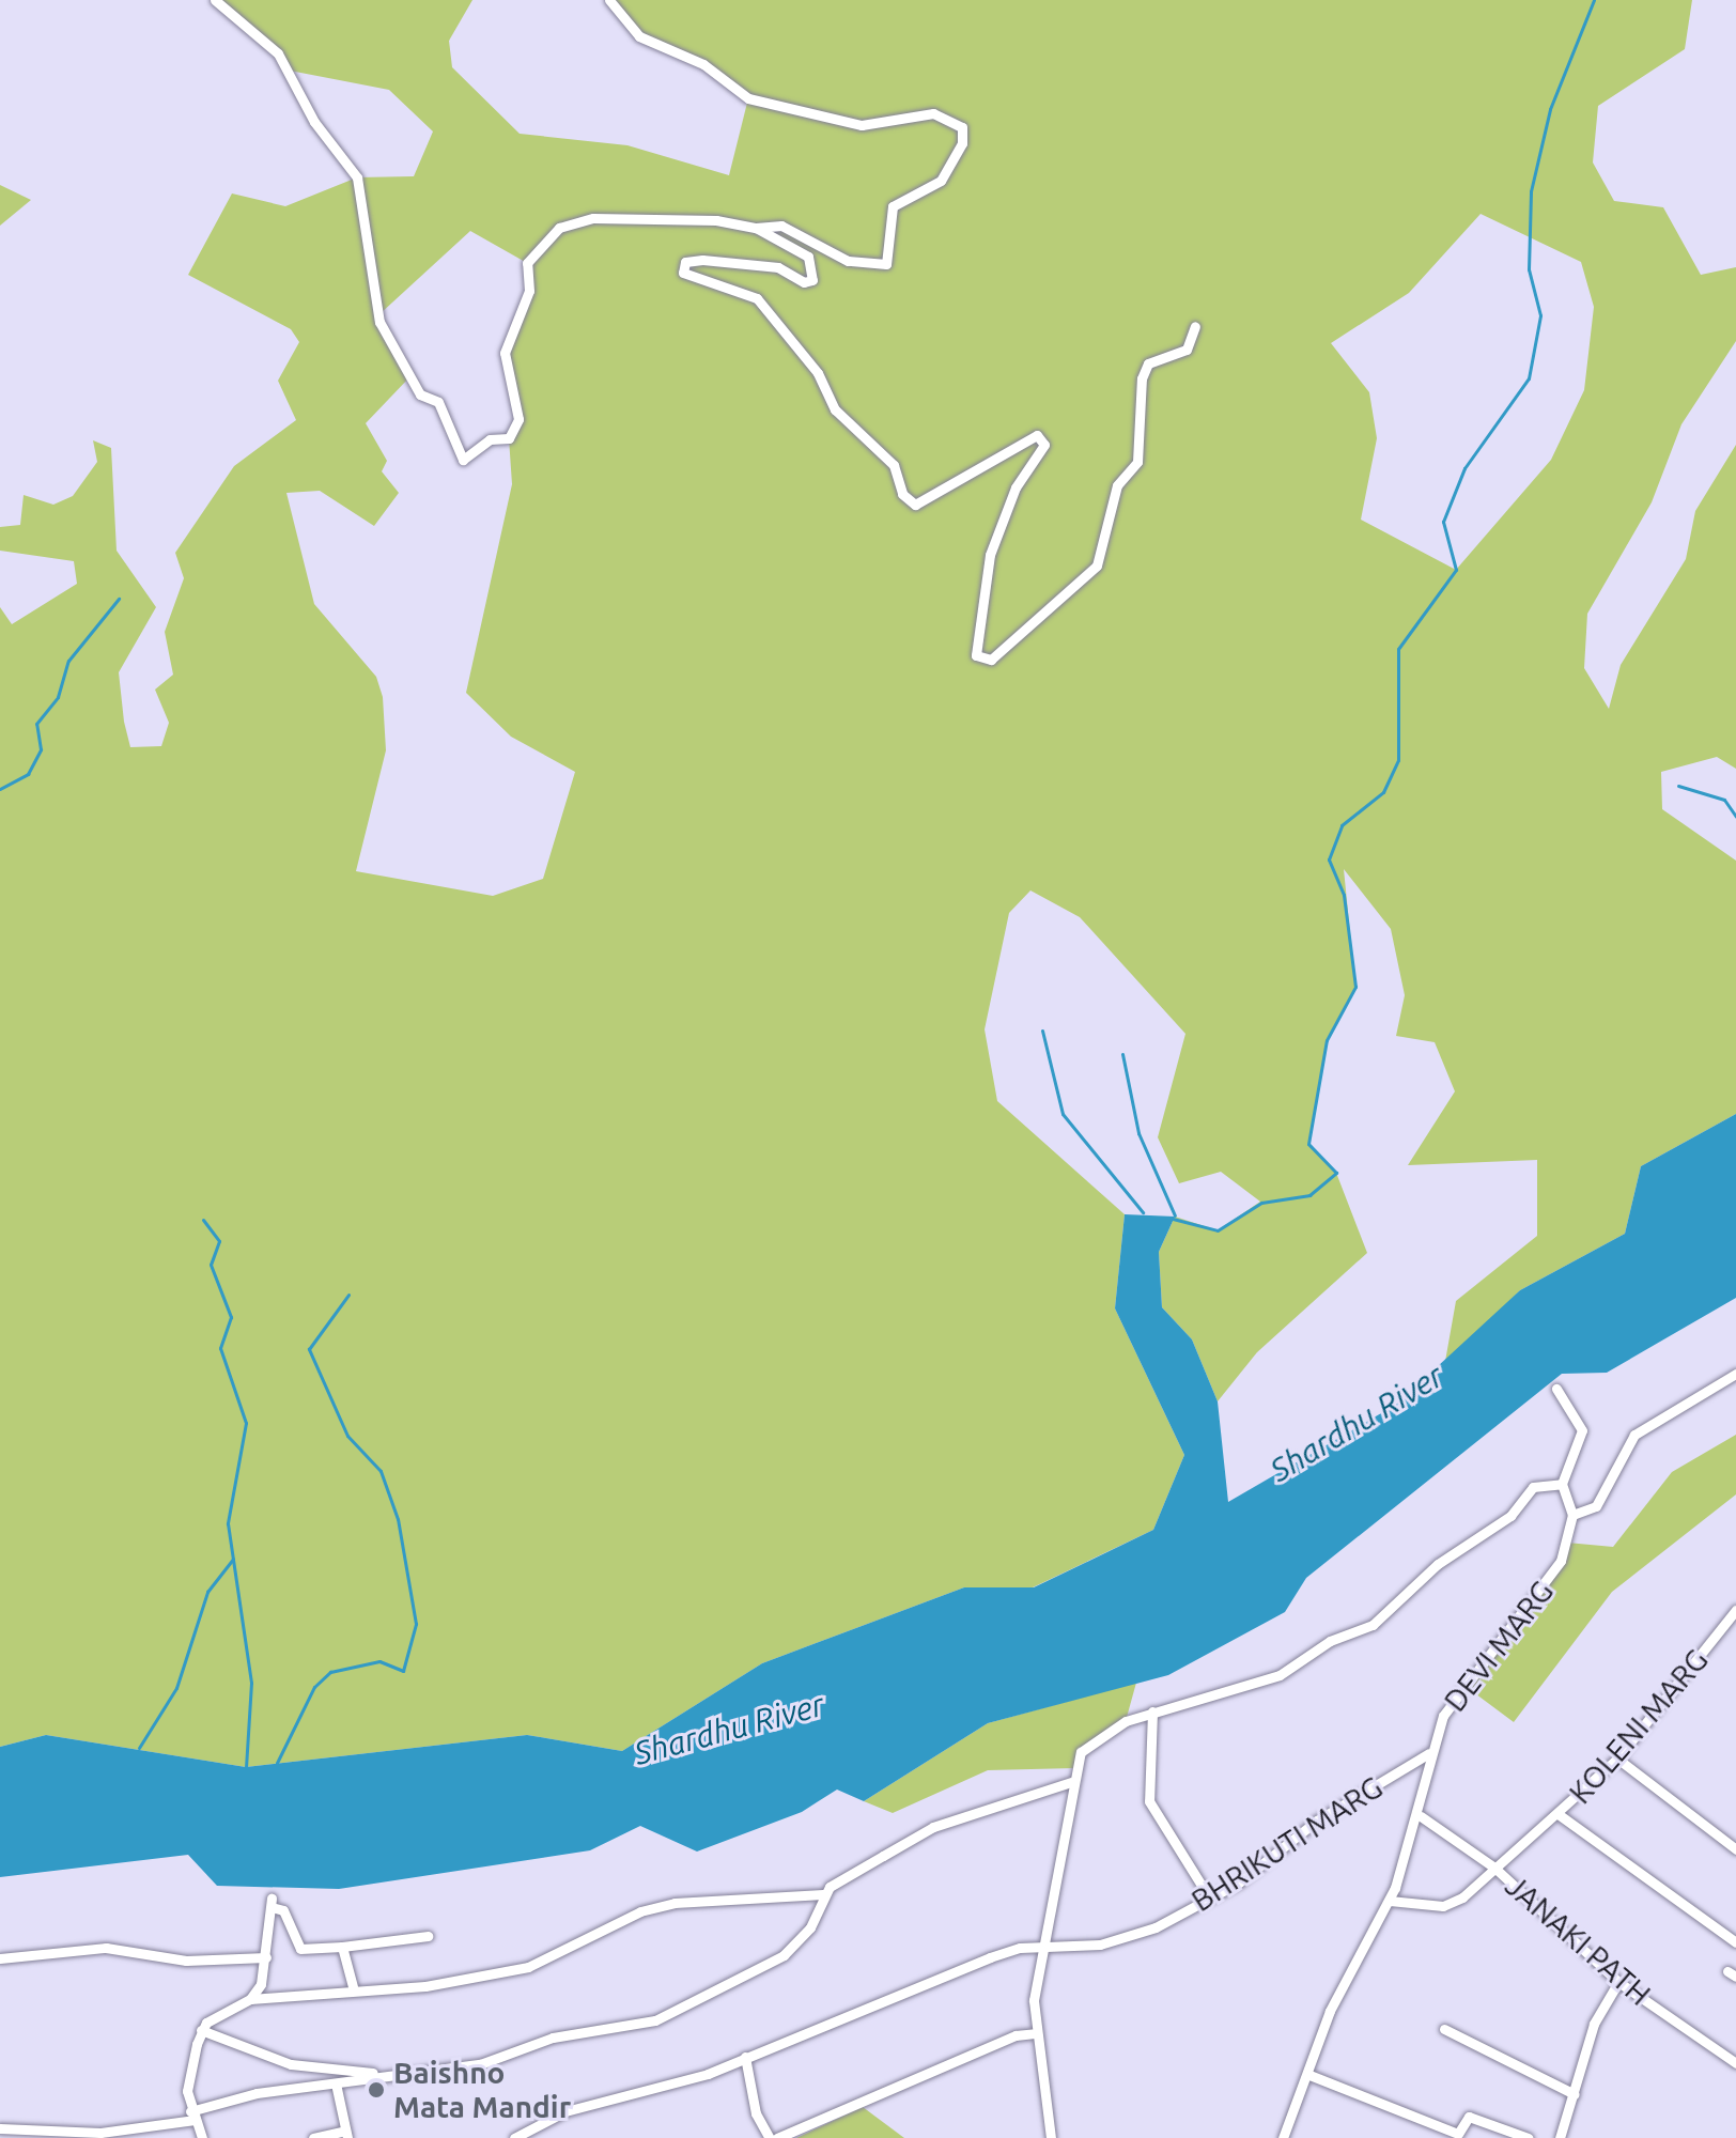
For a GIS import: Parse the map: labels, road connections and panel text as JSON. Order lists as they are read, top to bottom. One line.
{"streets":{"street":["DEVI MARG","KOLENI MARG","BHRIKUTI MARG","JANAKI PATH"]},"crossings":[["DEVI MARG","BHRIKUTI MARG"],["KOLENI MARG","JANAKI PATH"]],"water":["Shardhu River"],"places":["Baishno Mata Mandir"]}
